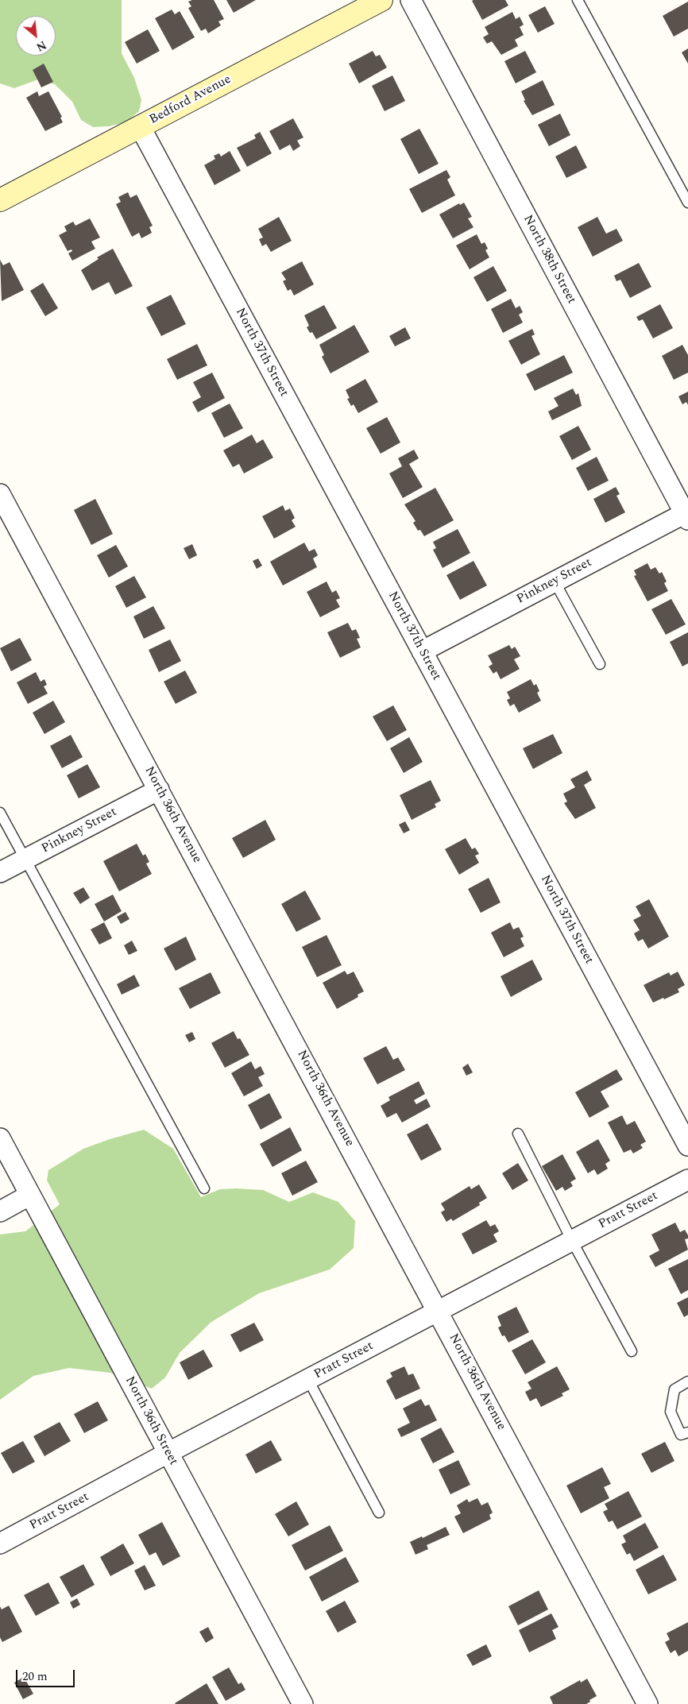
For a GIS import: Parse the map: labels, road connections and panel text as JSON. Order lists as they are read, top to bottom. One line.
{"streets":{"street":["Bedford Avenue","North 38th Street","North 37th Street","Pinkney Street","North 36th Avenue","Pratt Street","North 36th Street"]},"crossings":[["Bedford Avenue","North 37th Street"],["North 38th Street","Pinkney Street"],["North 37th Street","Pinkney Street"],["Pinkney Street","North 36th Avenue"],["North 36th Avenue","Pratt Street"],["Pratt Street","North 36th Street"]],"scale_bar":"20 m","north":"bottom right"}
